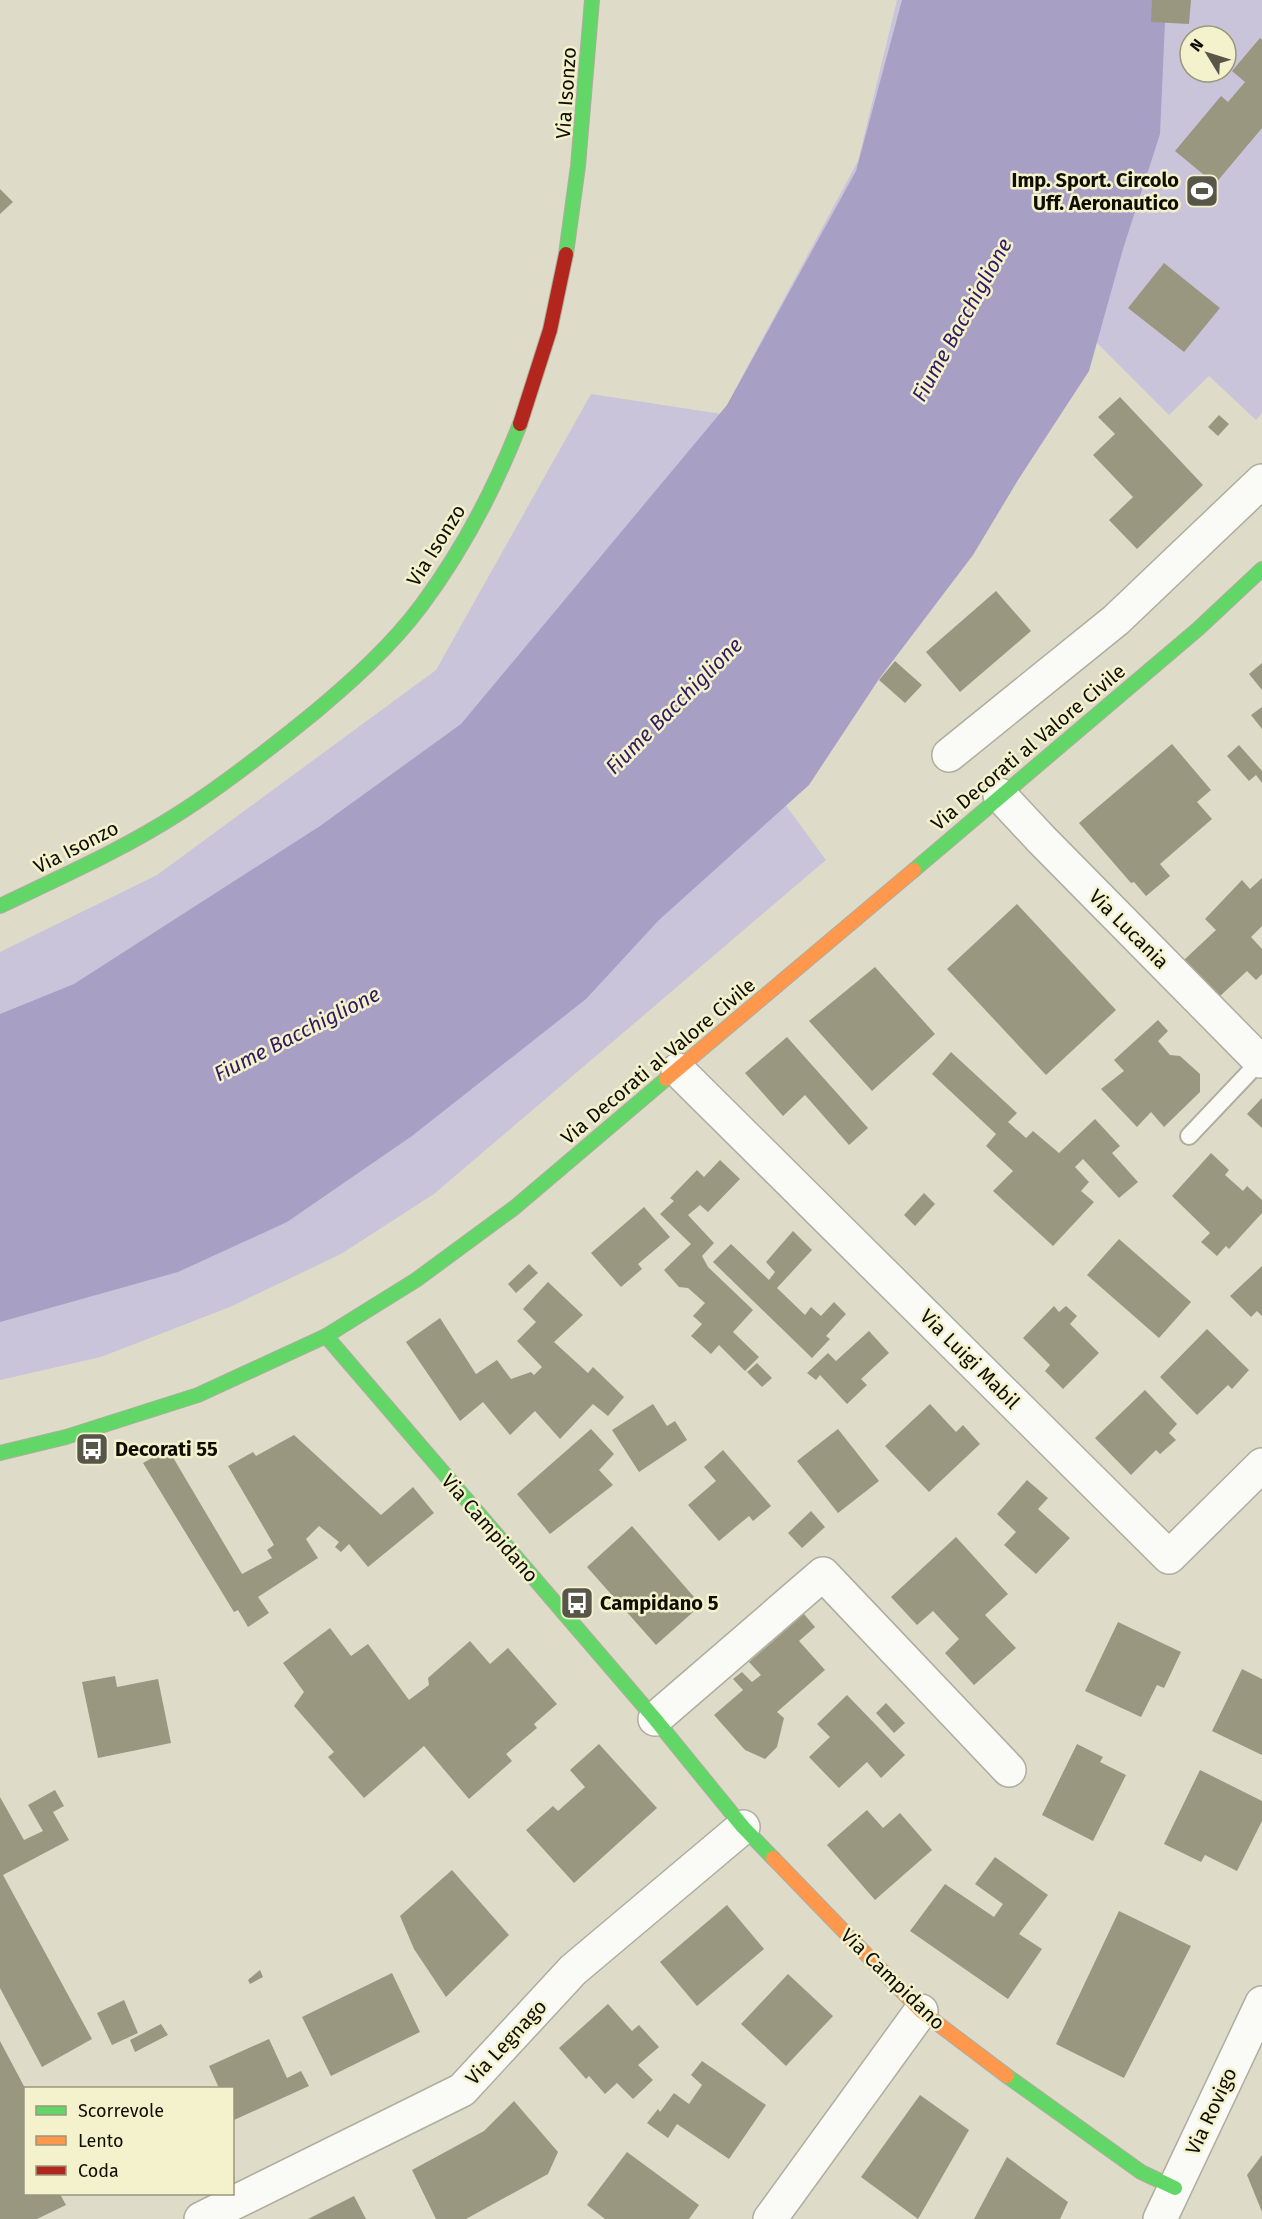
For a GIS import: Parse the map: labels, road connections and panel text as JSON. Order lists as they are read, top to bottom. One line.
{"streets":{"street":["Via Isonzo","Via Decorati al Valore Civile","Via Lucania","Via Luigi Mabil","Via Campidano","Via Legnago","Via Rovigo"]},"crossings":[["Via Decorati al Valore Civile","Via Lucania"],["Via Decorati al Valore Civile","Via Luigi Mabil"],["Via Decorati al Valore Civile","Via Campidano"],["Via Campidano","Via Legnago"],["Via Campidano","Via Rovigo"]],"water":["Fiume Bacchiglione"],"places":{"sports":["Imp. Sport. Circolo Uff. Aeronautico"],"bus stop":["Decorati 55","Campidano 5"]},"legend":["Scorrevole","Lento","Coda"],"north":"top left"}
